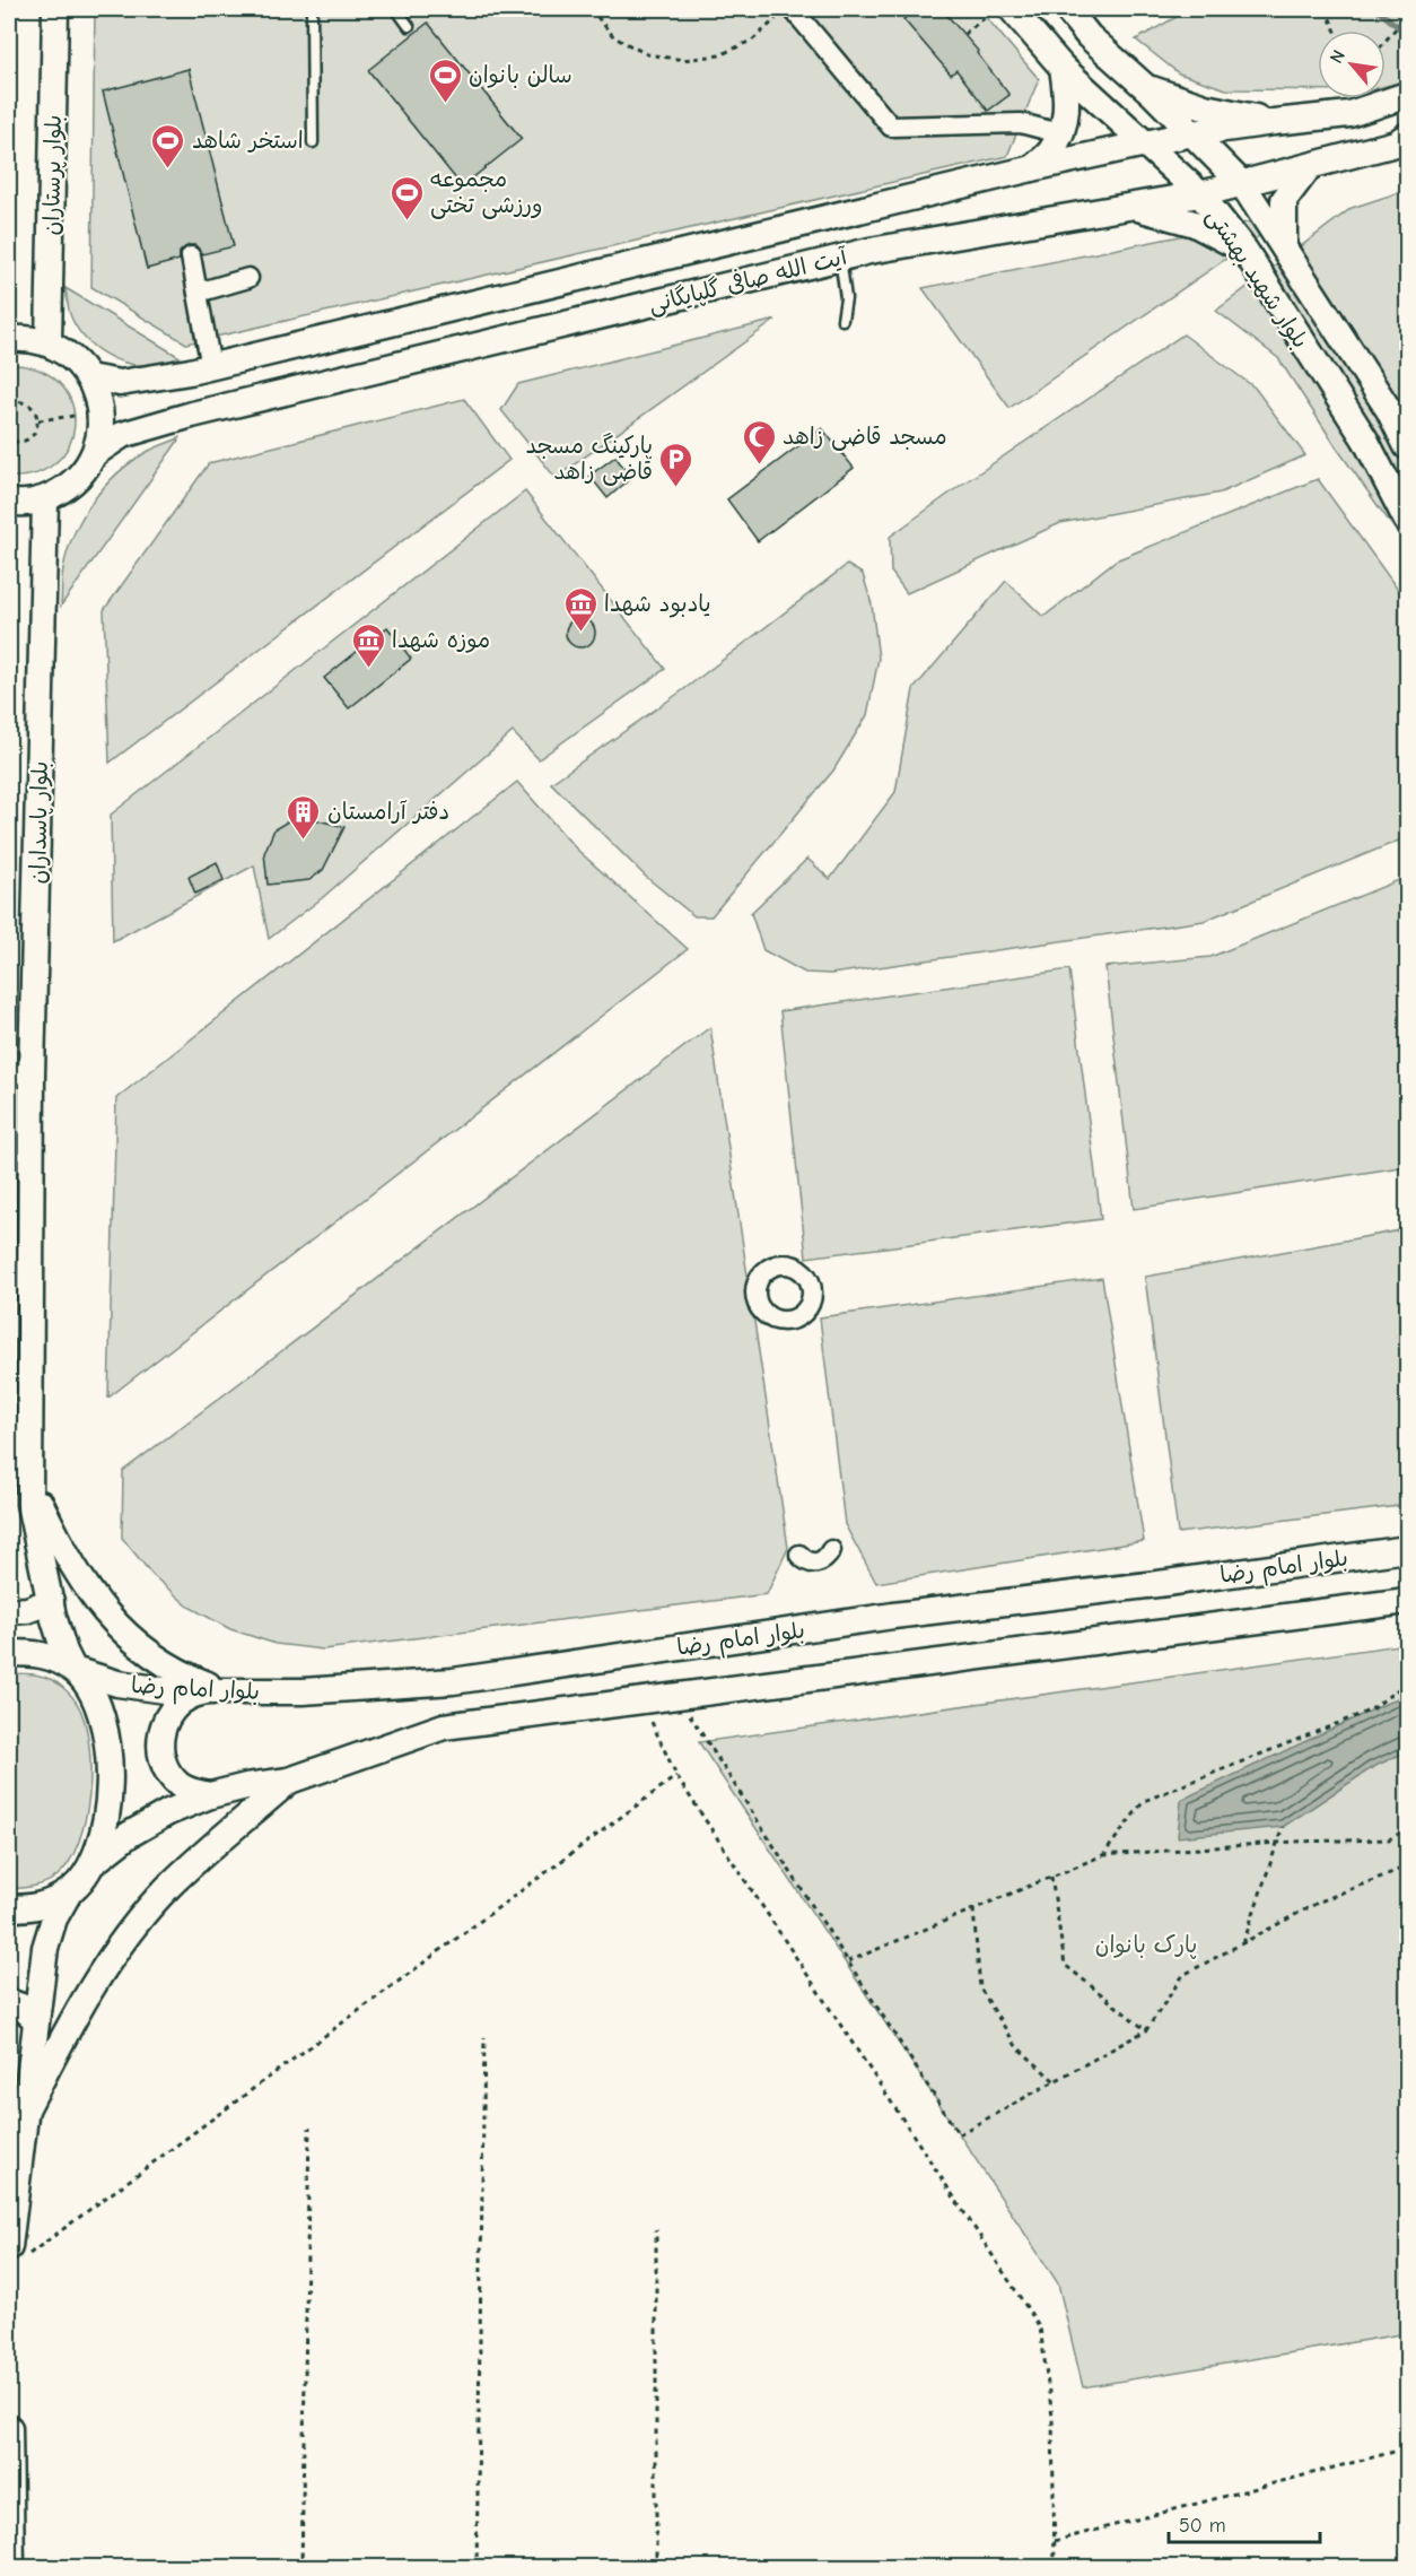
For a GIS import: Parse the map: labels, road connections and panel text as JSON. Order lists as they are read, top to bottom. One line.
{"streets":{"main road":["بلوار پرستاران","بلوار شهید بهشتی","آیت الله صافی گلپایگانی","بلوار پاسداران","بلوار امام رضا"]},"crossings":[["بلوار شهید بهشتی","آیت الله صافی گلپایگانی"],["بلوار پاسداران","بلوار امام رضا"]],"parks":["پارک بانوان"],"places":{"sports":["سالن بانوان","استخر شاهد","مجموعه ورزشی تختی"],"mosque":["مسجد قاضی زاهد"],"parking":["پارکینگ مسجد قاضی زاهد"],"museum":["یادبود شهدا","موزه شهدا"],"building":["دفتر آرامستان"]},"scale_bar":"50 m","north":"top left"}
